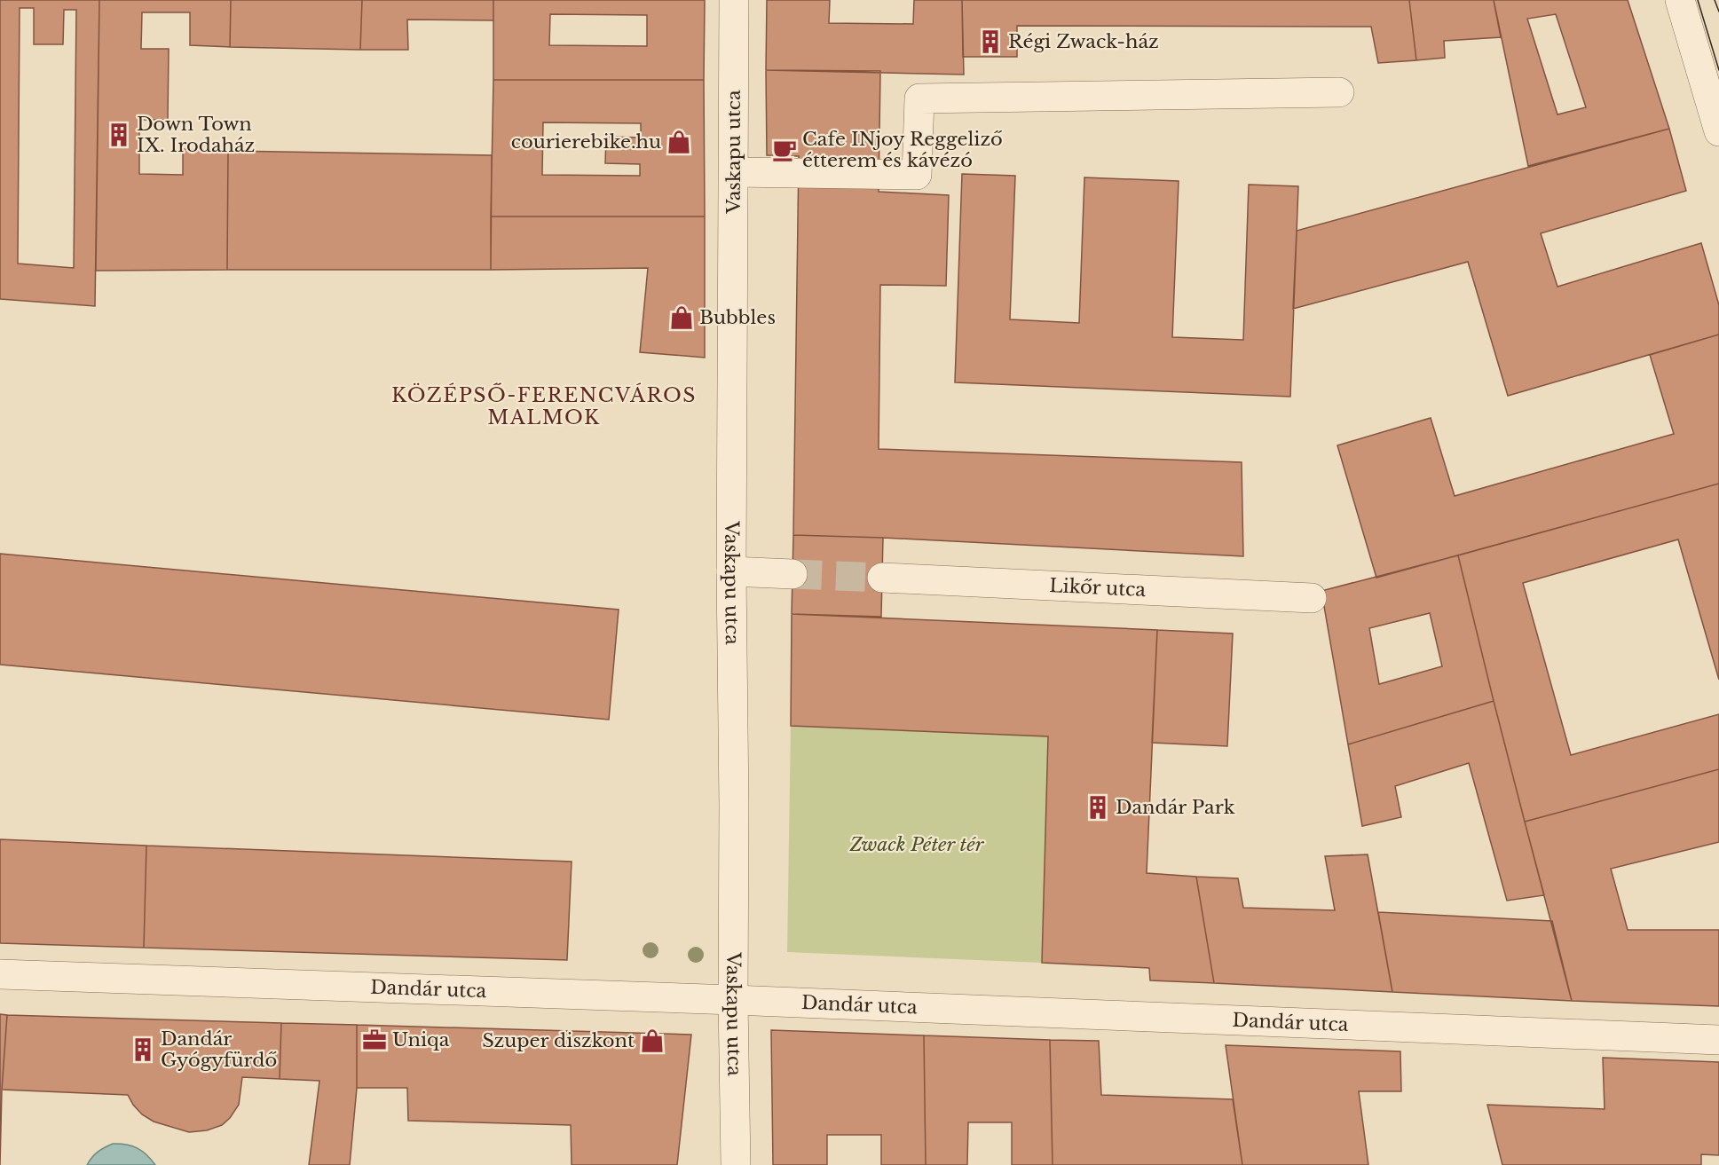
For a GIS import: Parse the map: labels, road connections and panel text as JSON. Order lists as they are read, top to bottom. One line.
{"streets":{"street":["Vaskapu utca","Likőr utca","Dandár utca"]},"crossings":[["Vaskapu utca","Dandár utca"]],"districts":["KÖZÉPSŐ-FERENCVÁROS MALMOK"],"parks":["Zwack Péter tér"],"places":{"building":["Régi Zwack-ház","Down Town IX. Irodaház","Dandár Park","Dandár Gyógyfürdő"],"shop":["courierebike.hu","Bubbles","Szuper diszkont"],"cafe":["Cafe INjoy Reggeliző étterem és kávézó"],"office":["Uniqa"]}}
